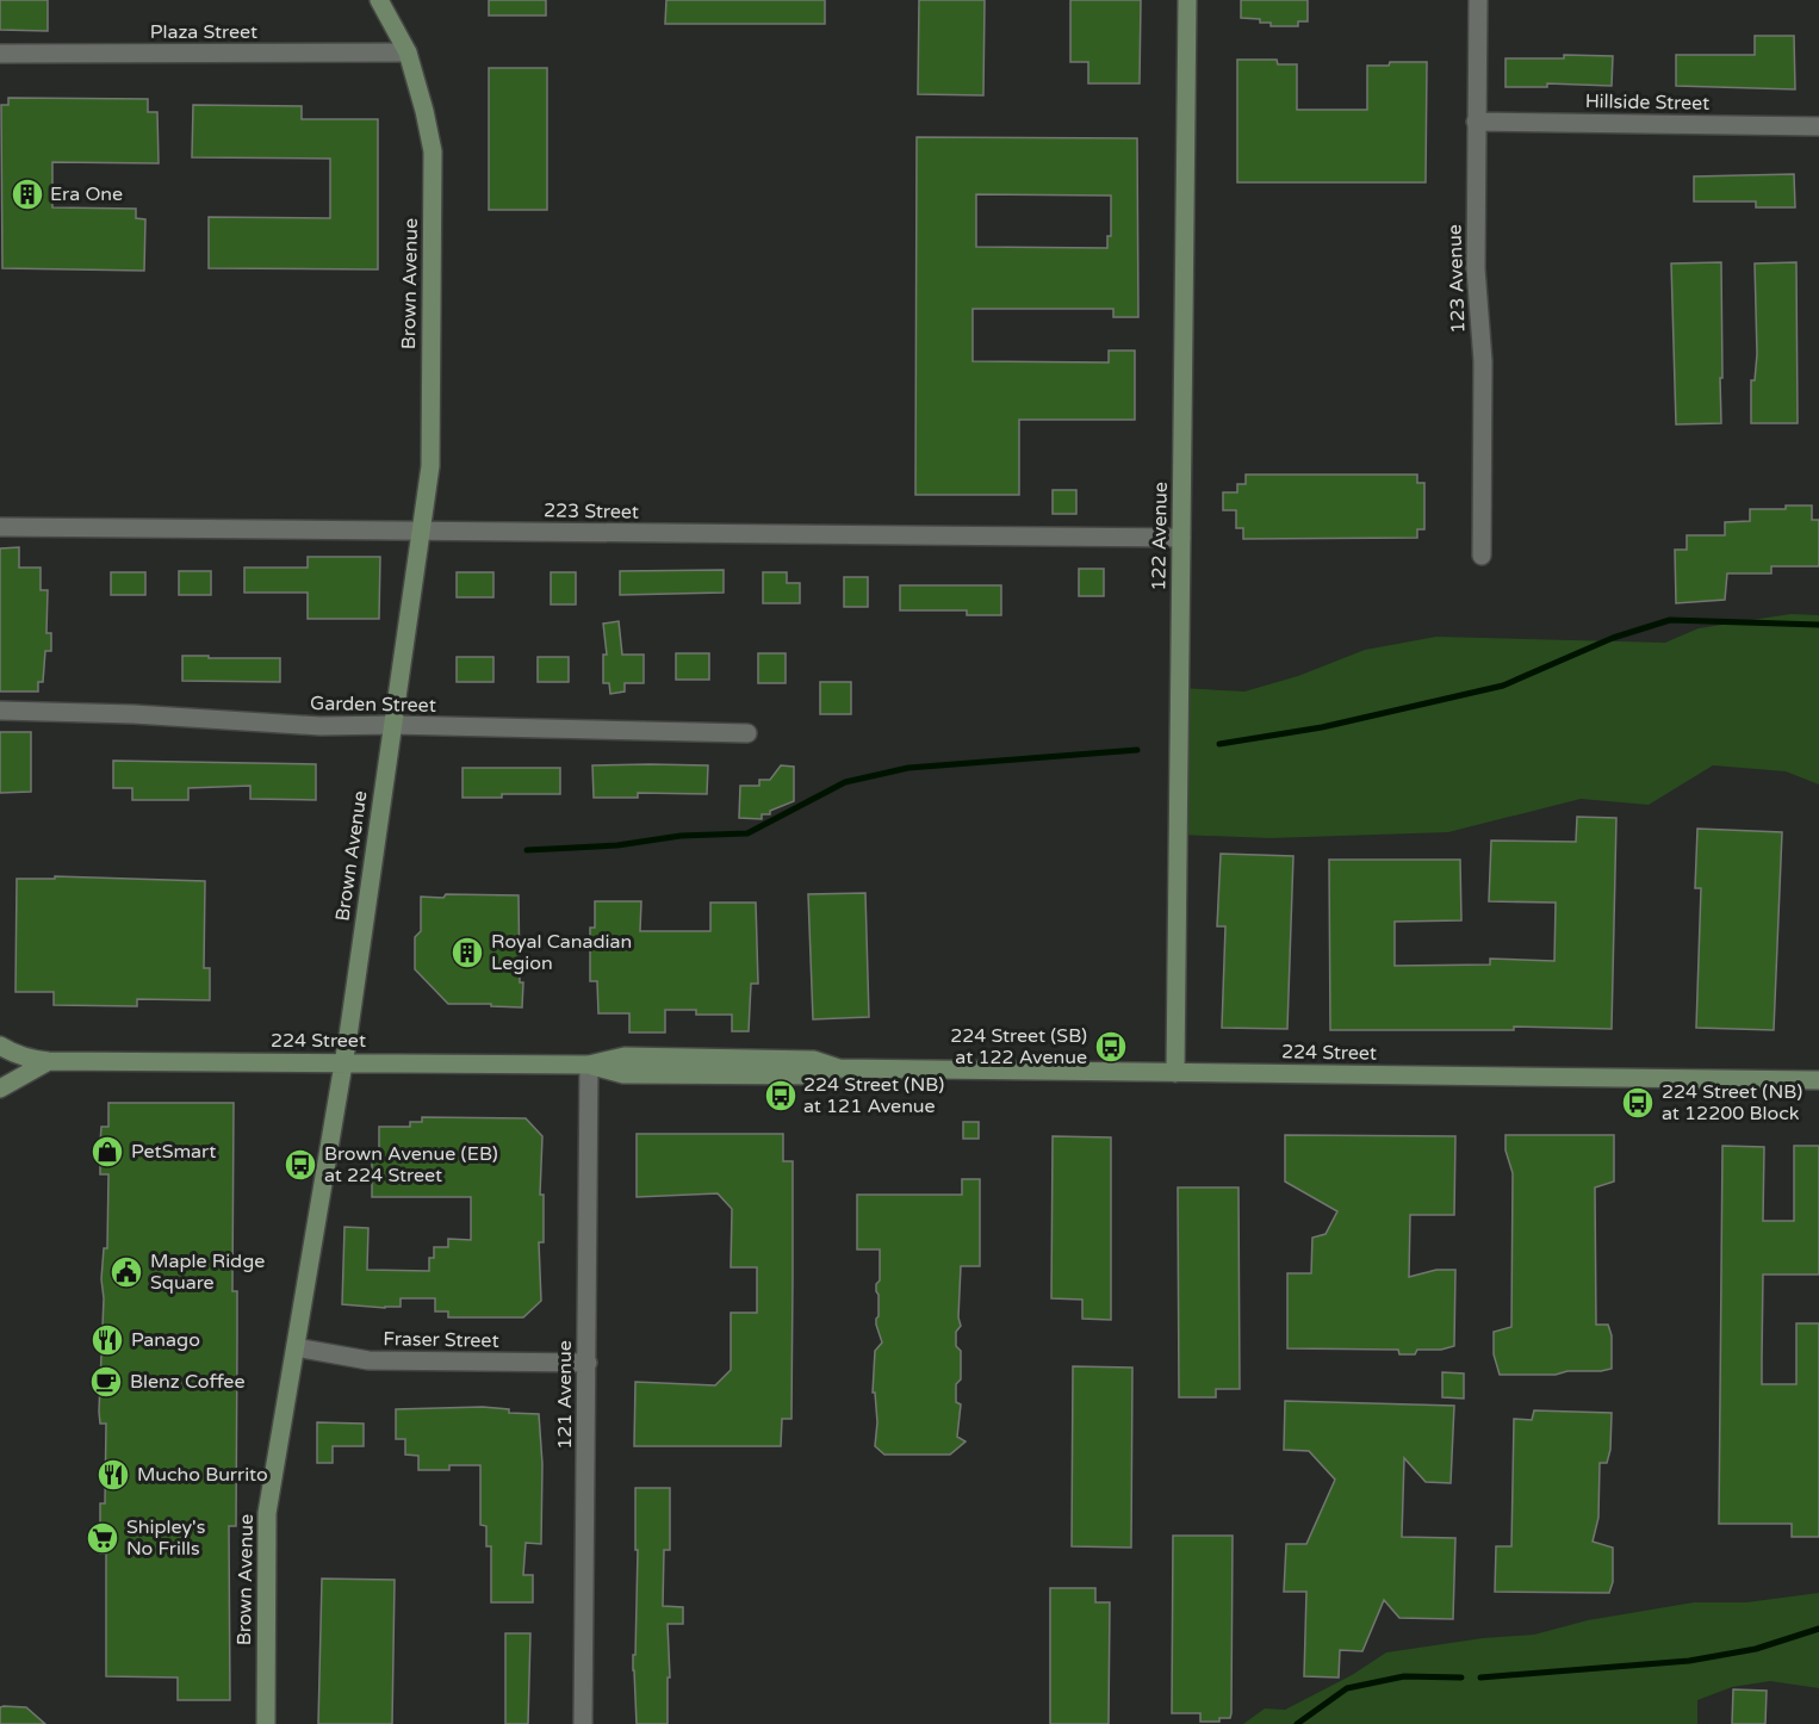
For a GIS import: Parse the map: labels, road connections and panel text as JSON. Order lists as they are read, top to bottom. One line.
{"streets":{"street":["Plaza Street","Hillside Street","123 Avenue","Brown Avenue","223 Street","122 Avenue","Garden Street","224 Street","Fraser Street","121 Avenue"]},"crossings":[["Plaza Street","Brown Avenue"],["Hillside Street","123 Avenue"],["Brown Avenue","223 Street"],["Brown Avenue","Garden Street"],["Brown Avenue","224 Street"],["Brown Avenue","Fraser Street"],["223 Street","122 Avenue"],["122 Avenue","224 Street"],["224 Street","121 Avenue"],["Fraser Street","121 Avenue"]],"places":{"building":["Era One","Royal Canadian Legion"],"bus stop":["224 Street (SB) at 122 Avenue","224 Street (NB) at 121 Avenue","224 Street (NB) at 12200 Block","Brown Avenue (EB) at 224 Street"],"shop":["PetSmart"],"public building":["Maple Ridge Square"],"restaurant":["Panago","Mucho Burrito"],"cafe":["Blenz Coffee"],"supermarket":["Shipley's No Frills"]}}
